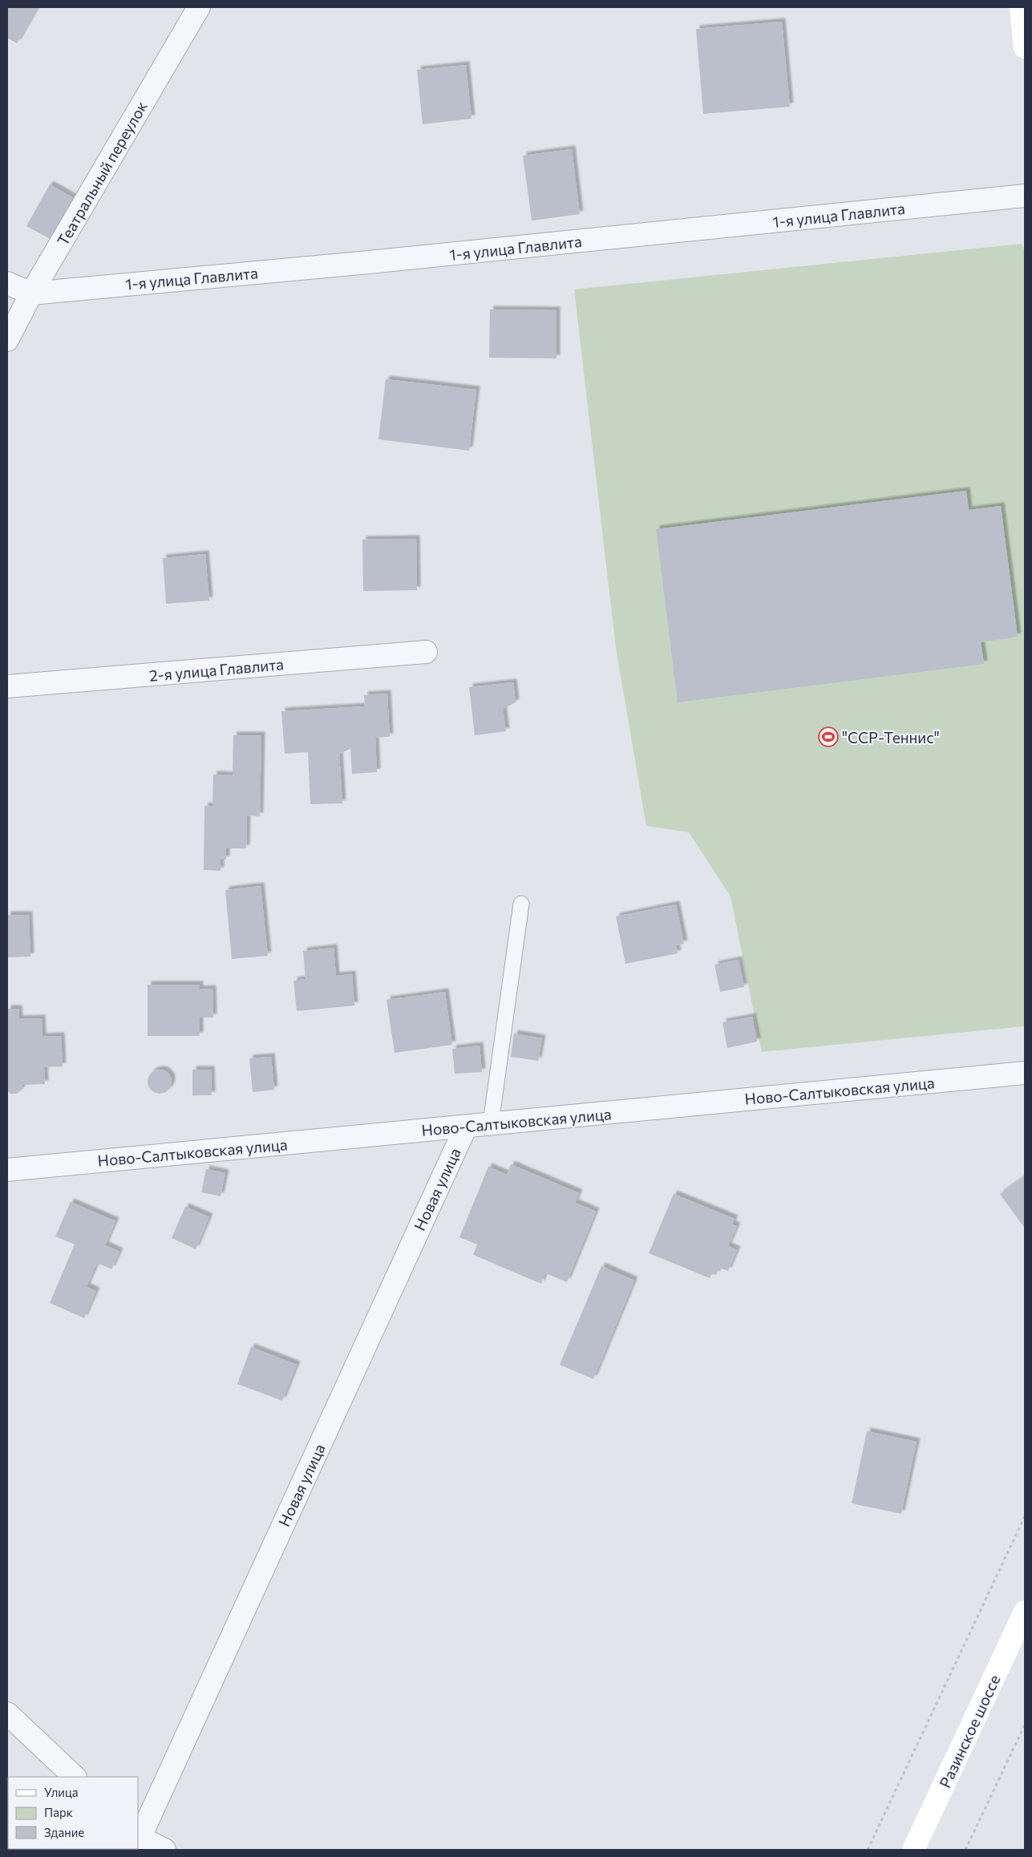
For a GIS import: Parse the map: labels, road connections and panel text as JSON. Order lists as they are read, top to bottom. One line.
{"streets":{"main road":["Разинское шоссе"],"street":["Театральный переулок","1-я улица Главлита","2-я улица Главлита","Ново-Салтыковская улица","Новая улица"]},"crossings":[["Театральный переулок","1-я улица Главлита"],["Ново-Салтыковская улица","Новая улица"]],"places":{"sports":["\"ССР-Теннис\""]},"legend":["Улица","Парк","Здание"]}
